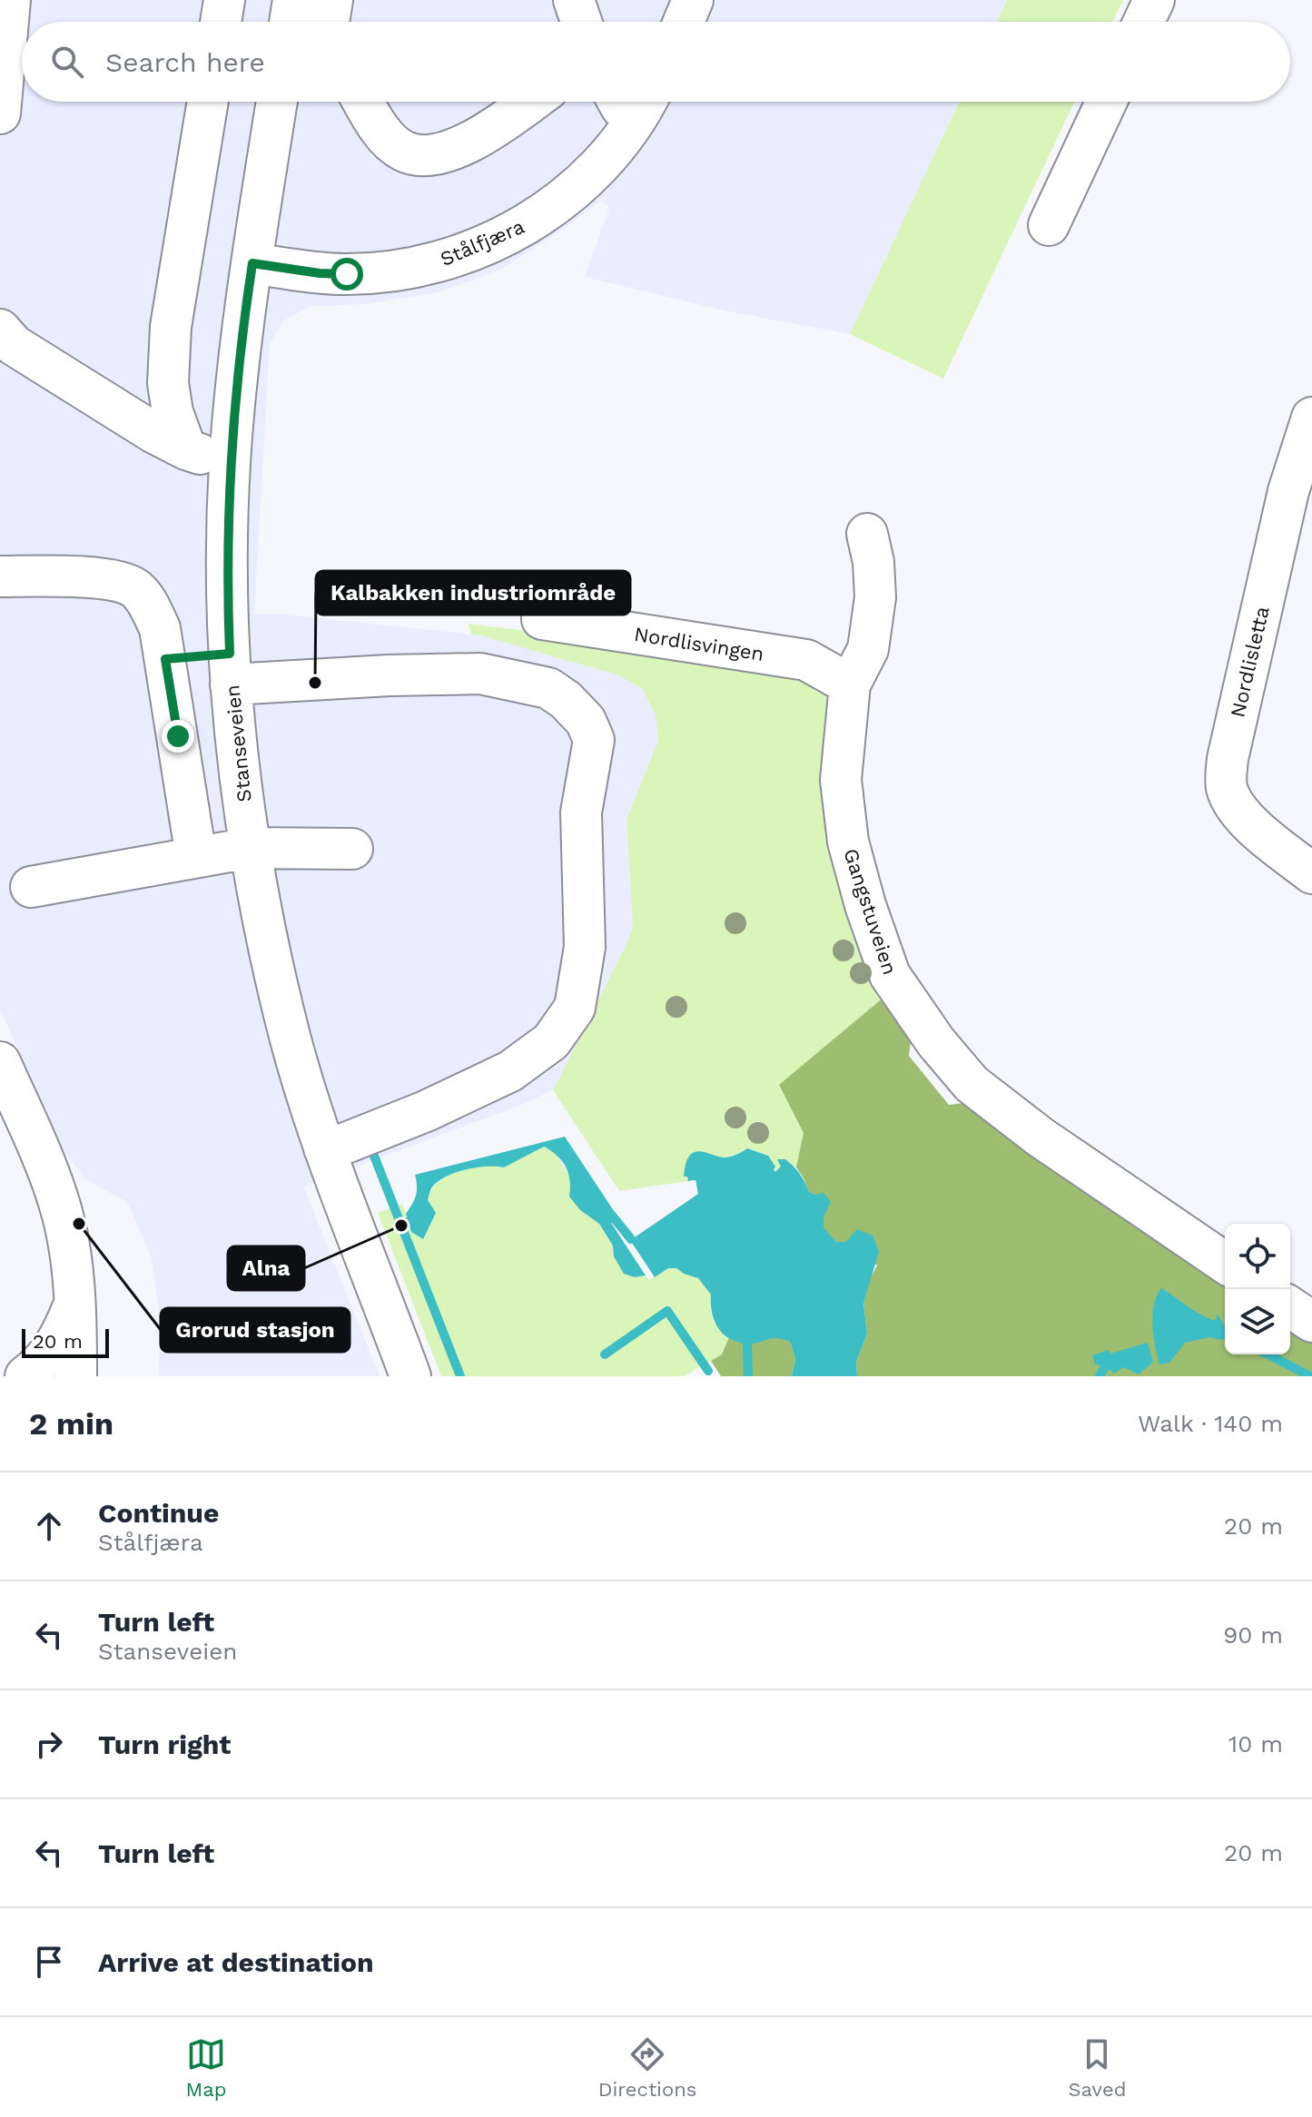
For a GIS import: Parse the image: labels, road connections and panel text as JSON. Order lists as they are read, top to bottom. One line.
{"streets":{"main road":["Stålfjæra","Nordlisvingen","Nordlisletta","Stanseveien","Gangstuveien"]},"crossings":[["Stålfjæra","Stanseveien"],["Nordlisvingen","Gangstuveien"]],"places":["Kalbakken industriområde","Grorud stasjon","Alna"],"scale_bar":"20 m","page":{"search":"Search here","scale":"20 m","heading":["2 min","Walk · 140 m"],"list":[["Continue","Stålfjæra","20 m"],["Turn left","Stanseveien","90 m"],["Turn right","10 m"],["Turn left","20 m"],"Arrive at destination"],"nav":["Map","Directions","Saved"]}}
